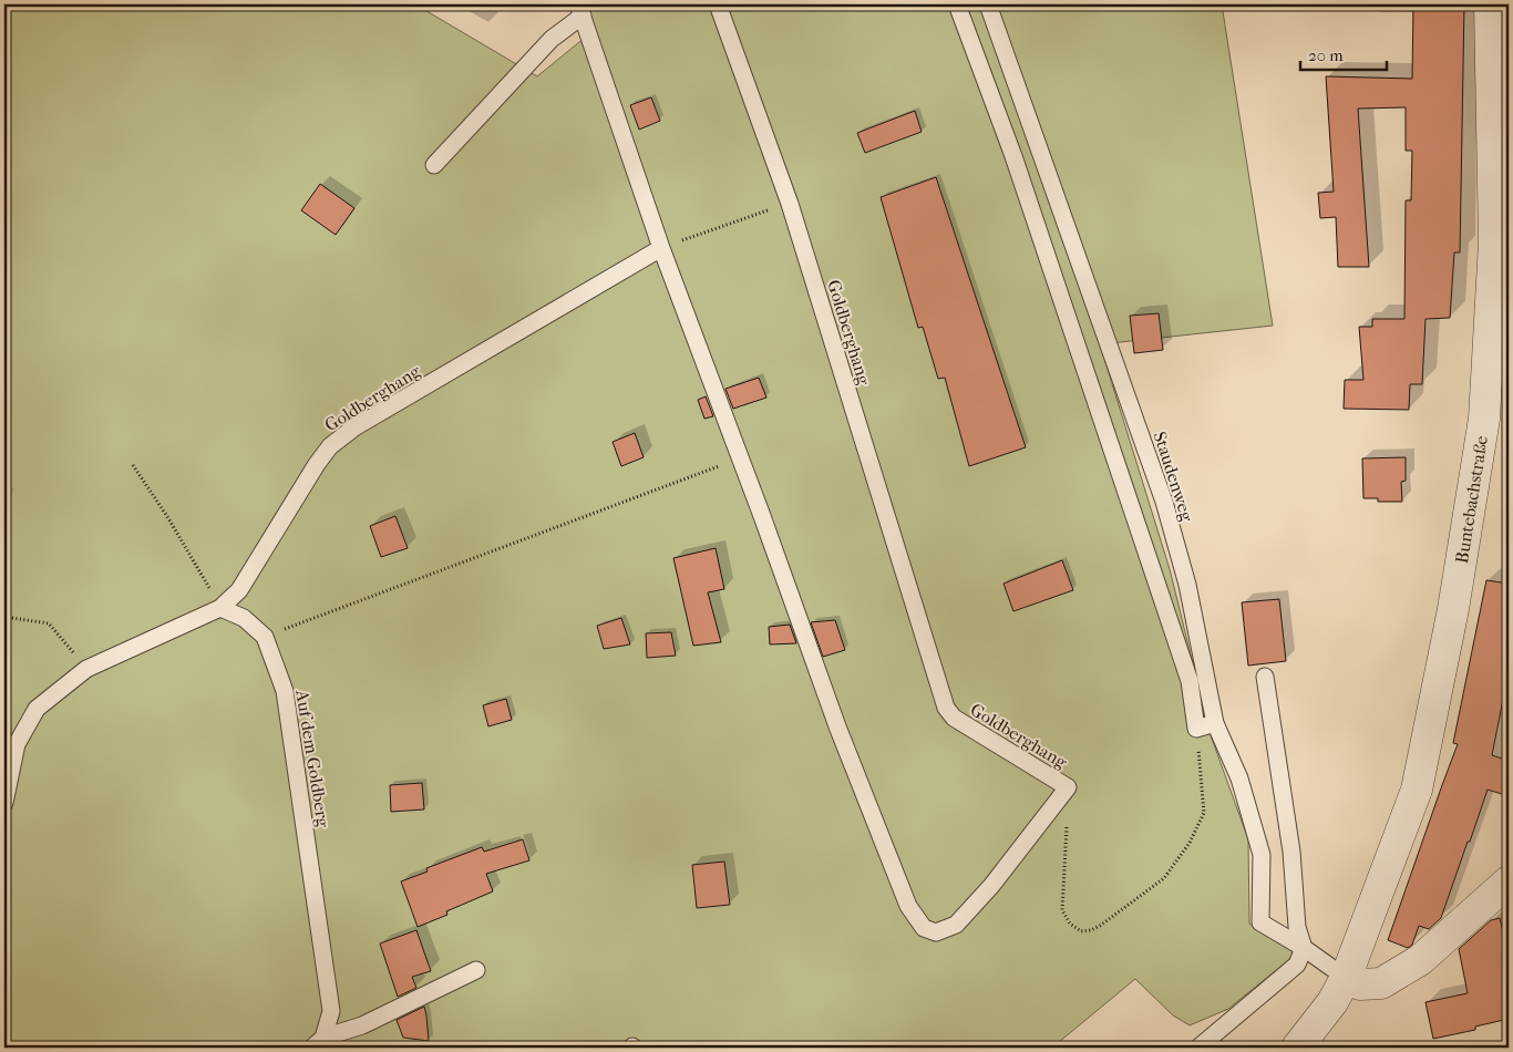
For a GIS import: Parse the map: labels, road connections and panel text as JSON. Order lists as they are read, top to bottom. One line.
{"streets":{"street":["Buntebachstraße"],"lane":["Goldberghang","Staudenweg","Auf dem Goldberg"]},"crossings":[["Goldberghang","Auf dem Goldberg"]],"scale_bar":"20 m"}
